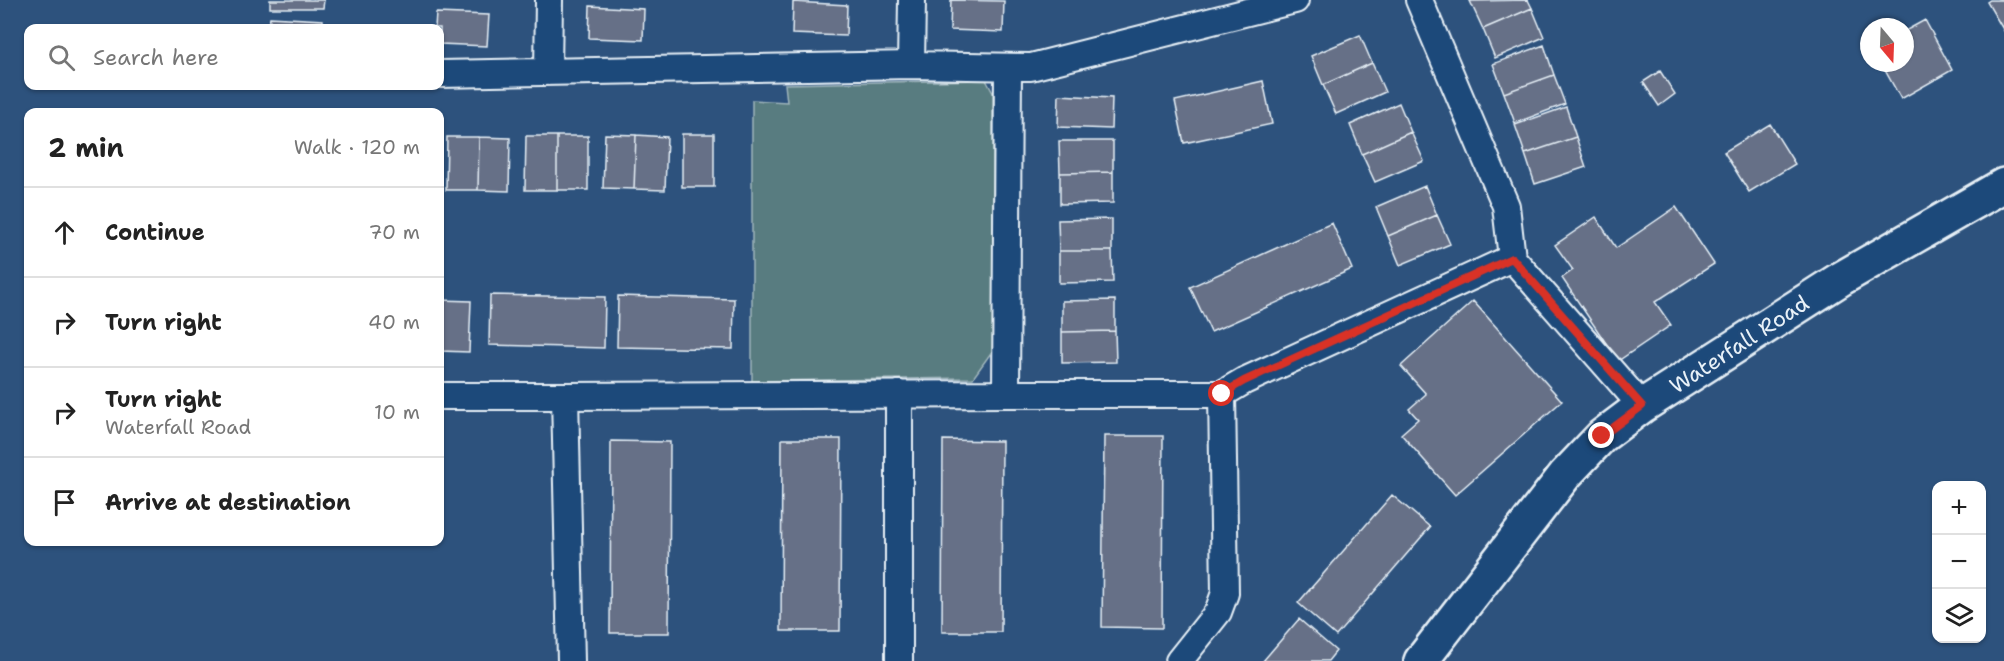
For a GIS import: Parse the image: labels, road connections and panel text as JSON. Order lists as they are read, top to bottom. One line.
{"streets":{"street":["Waterfall Road"]},"north":"bottom","page":{"search":"Search here","heading":["2 min","Walk · 120 m"],"list":[["Continue","70 m"],["Turn right","40 m"],["Turn right","Waterfall Road","10 m"],"Arrive at destination"],"map_buttons":["+","−"]}}
